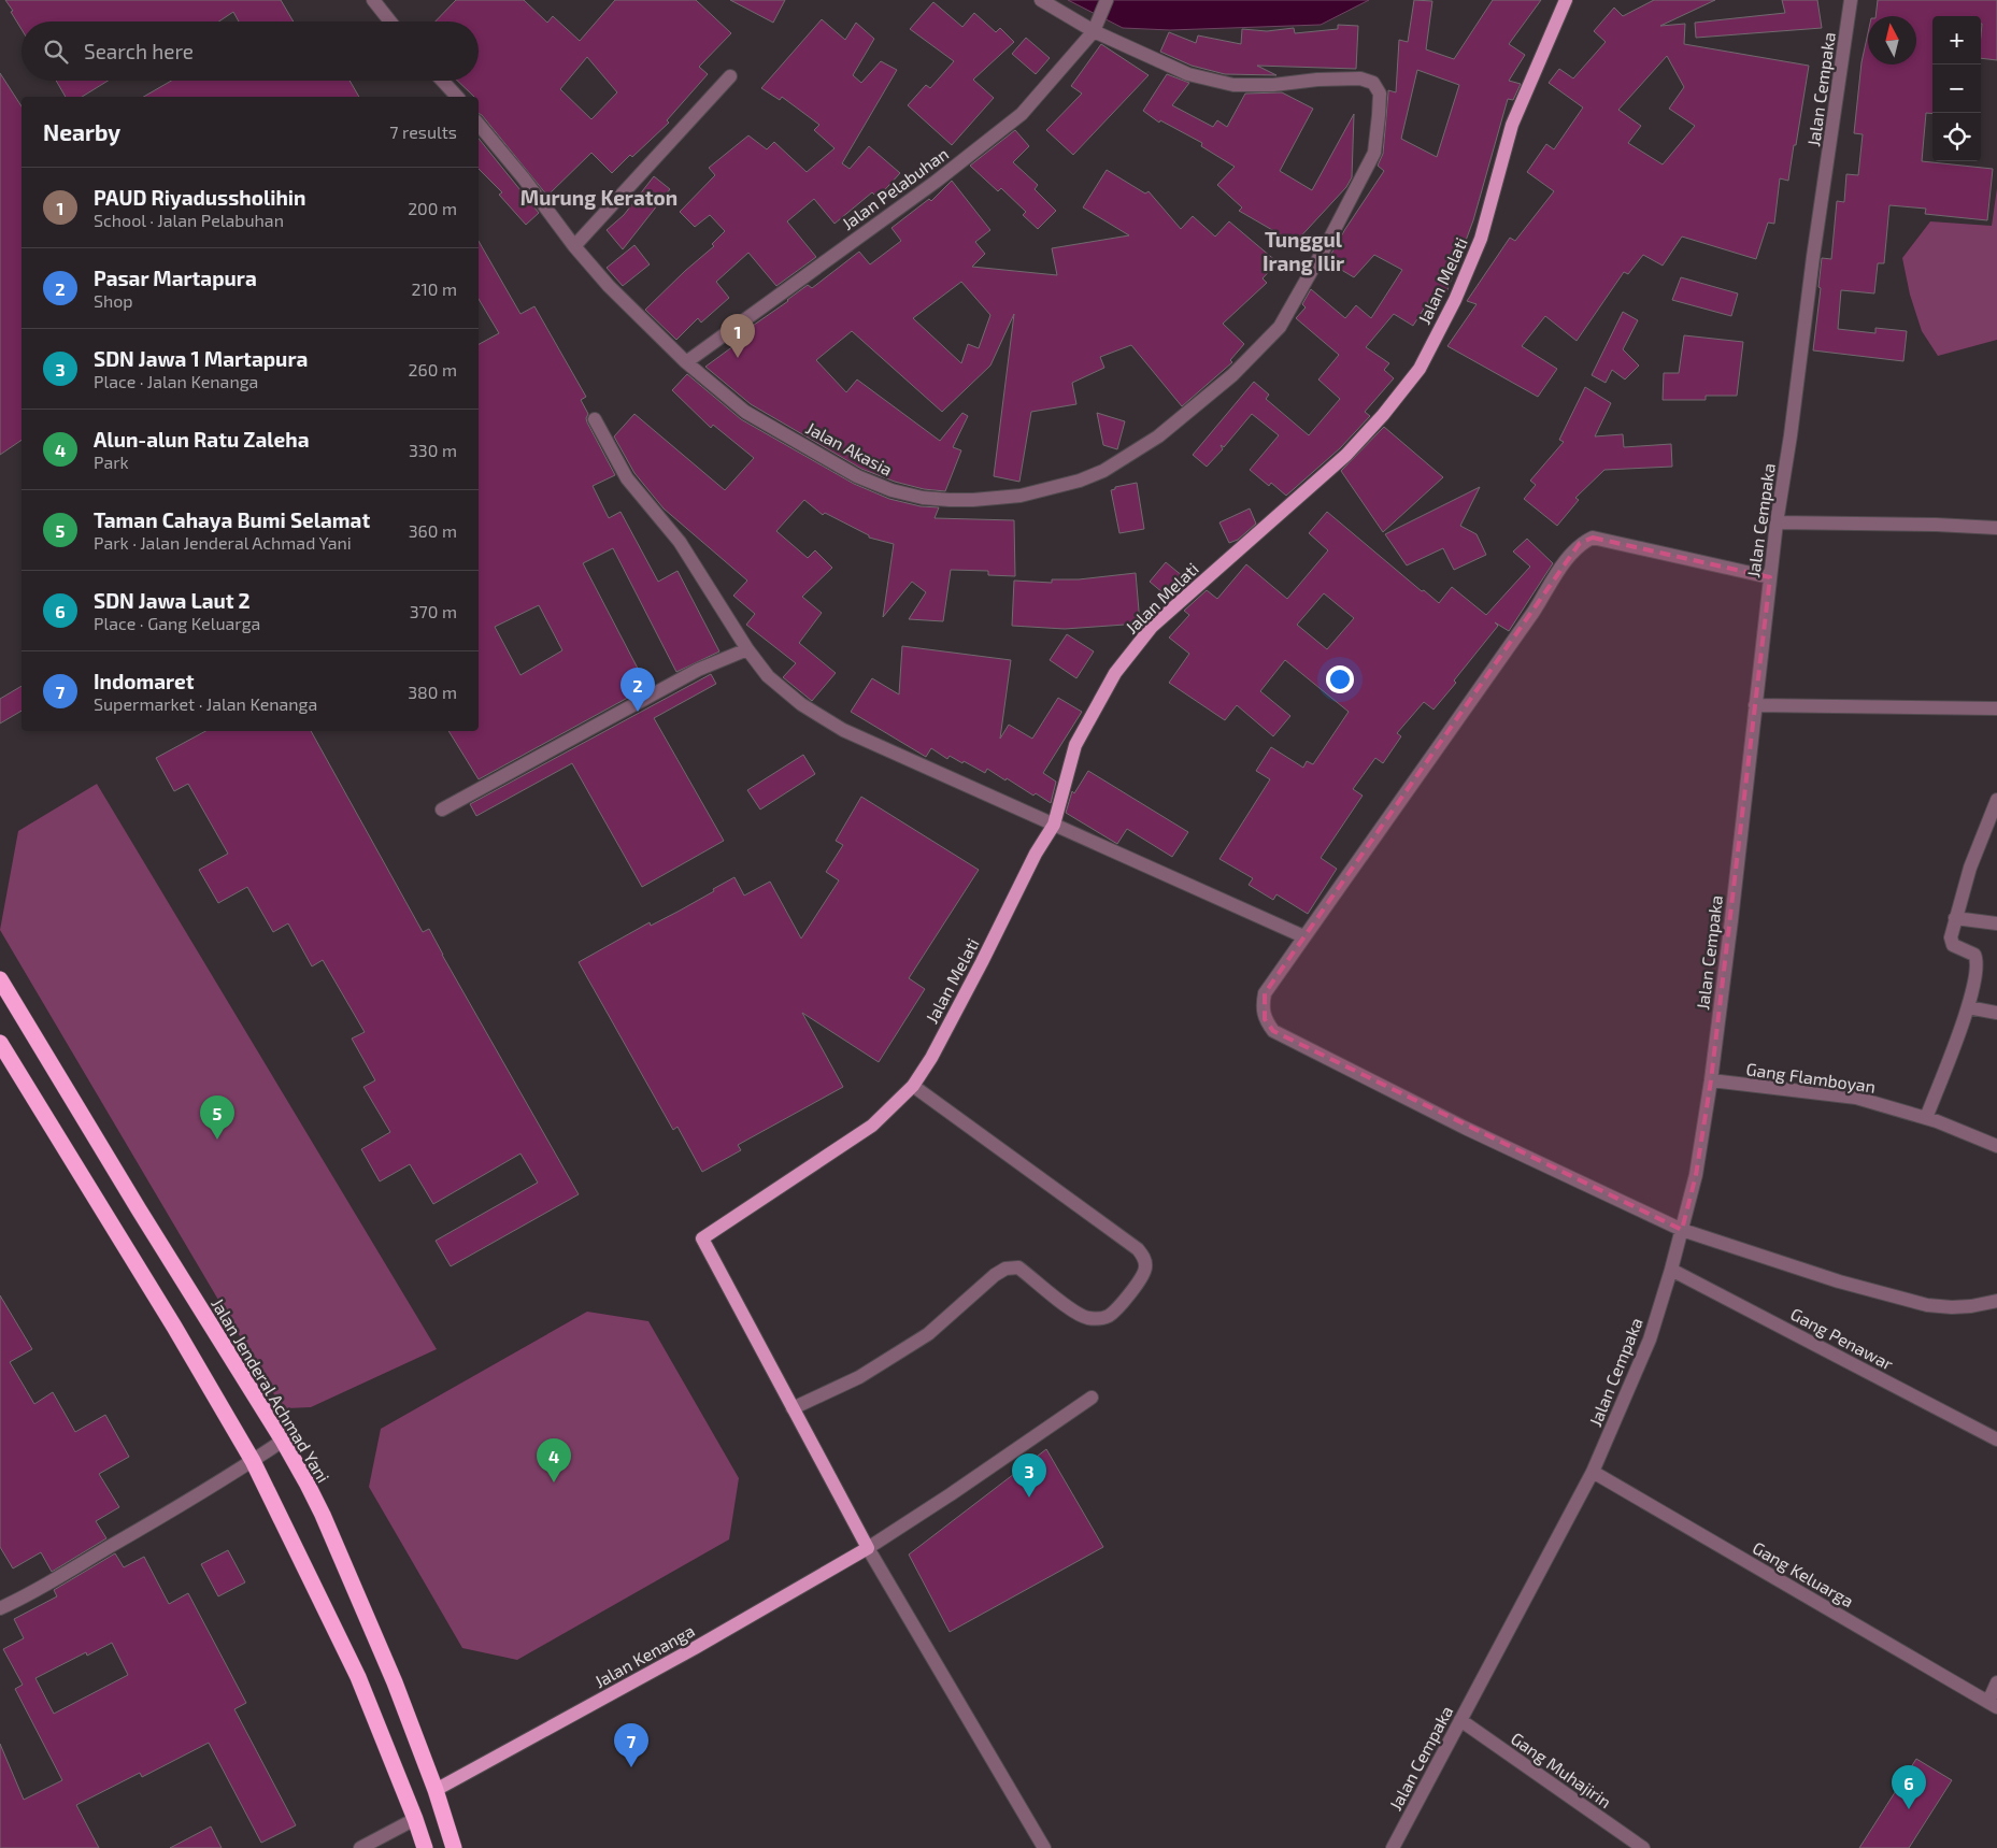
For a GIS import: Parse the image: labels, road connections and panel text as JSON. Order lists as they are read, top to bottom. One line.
{"streets":{"highway":["Jalan Jenderal Achmad Yani"],"main road":["Jalan Melati","Jalan Kenanga"],"street":["Jalan Cempaka","Jalan Pelabuhan","Jalan Akasia","Gang Flamboyan","Gang Penawar","Gang Keluarga","Gang Muhajirin"]},"crossings":[["Jalan Cempaka","Gang Flamboyan"],["Jalan Cempaka","Gang Penawar"],["Jalan Cempaka","Gang Keluarga"],["Jalan Cempaka","Gang Muhajirin"],["Jalan Pelabuhan","Jalan Akasia"],["Jalan Jenderal Achmad Yani","Jalan Kenanga"]],"districts":["Murung Keraton","Tunggul Irang Ilir"],"north":"top","page":{"map_buttons":["+","−"],"search":"Search here","heading":["Nearby","7 results"],"list":[{"mark":"1","name":"PAUD Riyadussholihin","note":"School · Jalan Pelabuhan","value":"200 m"},{"mark":"2","name":"Pasar Martapura","note":"Shop","value":"210 m"},{"mark":"3","name":"SDN Jawa 1 Martapura","note":"Place · Jalan Kenanga","value":"260 m"},{"mark":"4","name":"Alun-alun Ratu Zaleha","note":"Park","value":"330 m"},{"mark":"5","name":"Taman Cahaya Bumi Selamat","note":"Park · Jalan Jenderal Achmad Yani","value":"360 m"},{"mark":"6","name":"SDN Jawa Laut 2","note":"Place · Gang Keluarga","value":"370 m"},{"mark":"7","name":"Indomaret","note":"Supermarket · Jalan Kenanga","value":"380 m"}],"pins":["1","2","5","4","3","7","6"]}}
